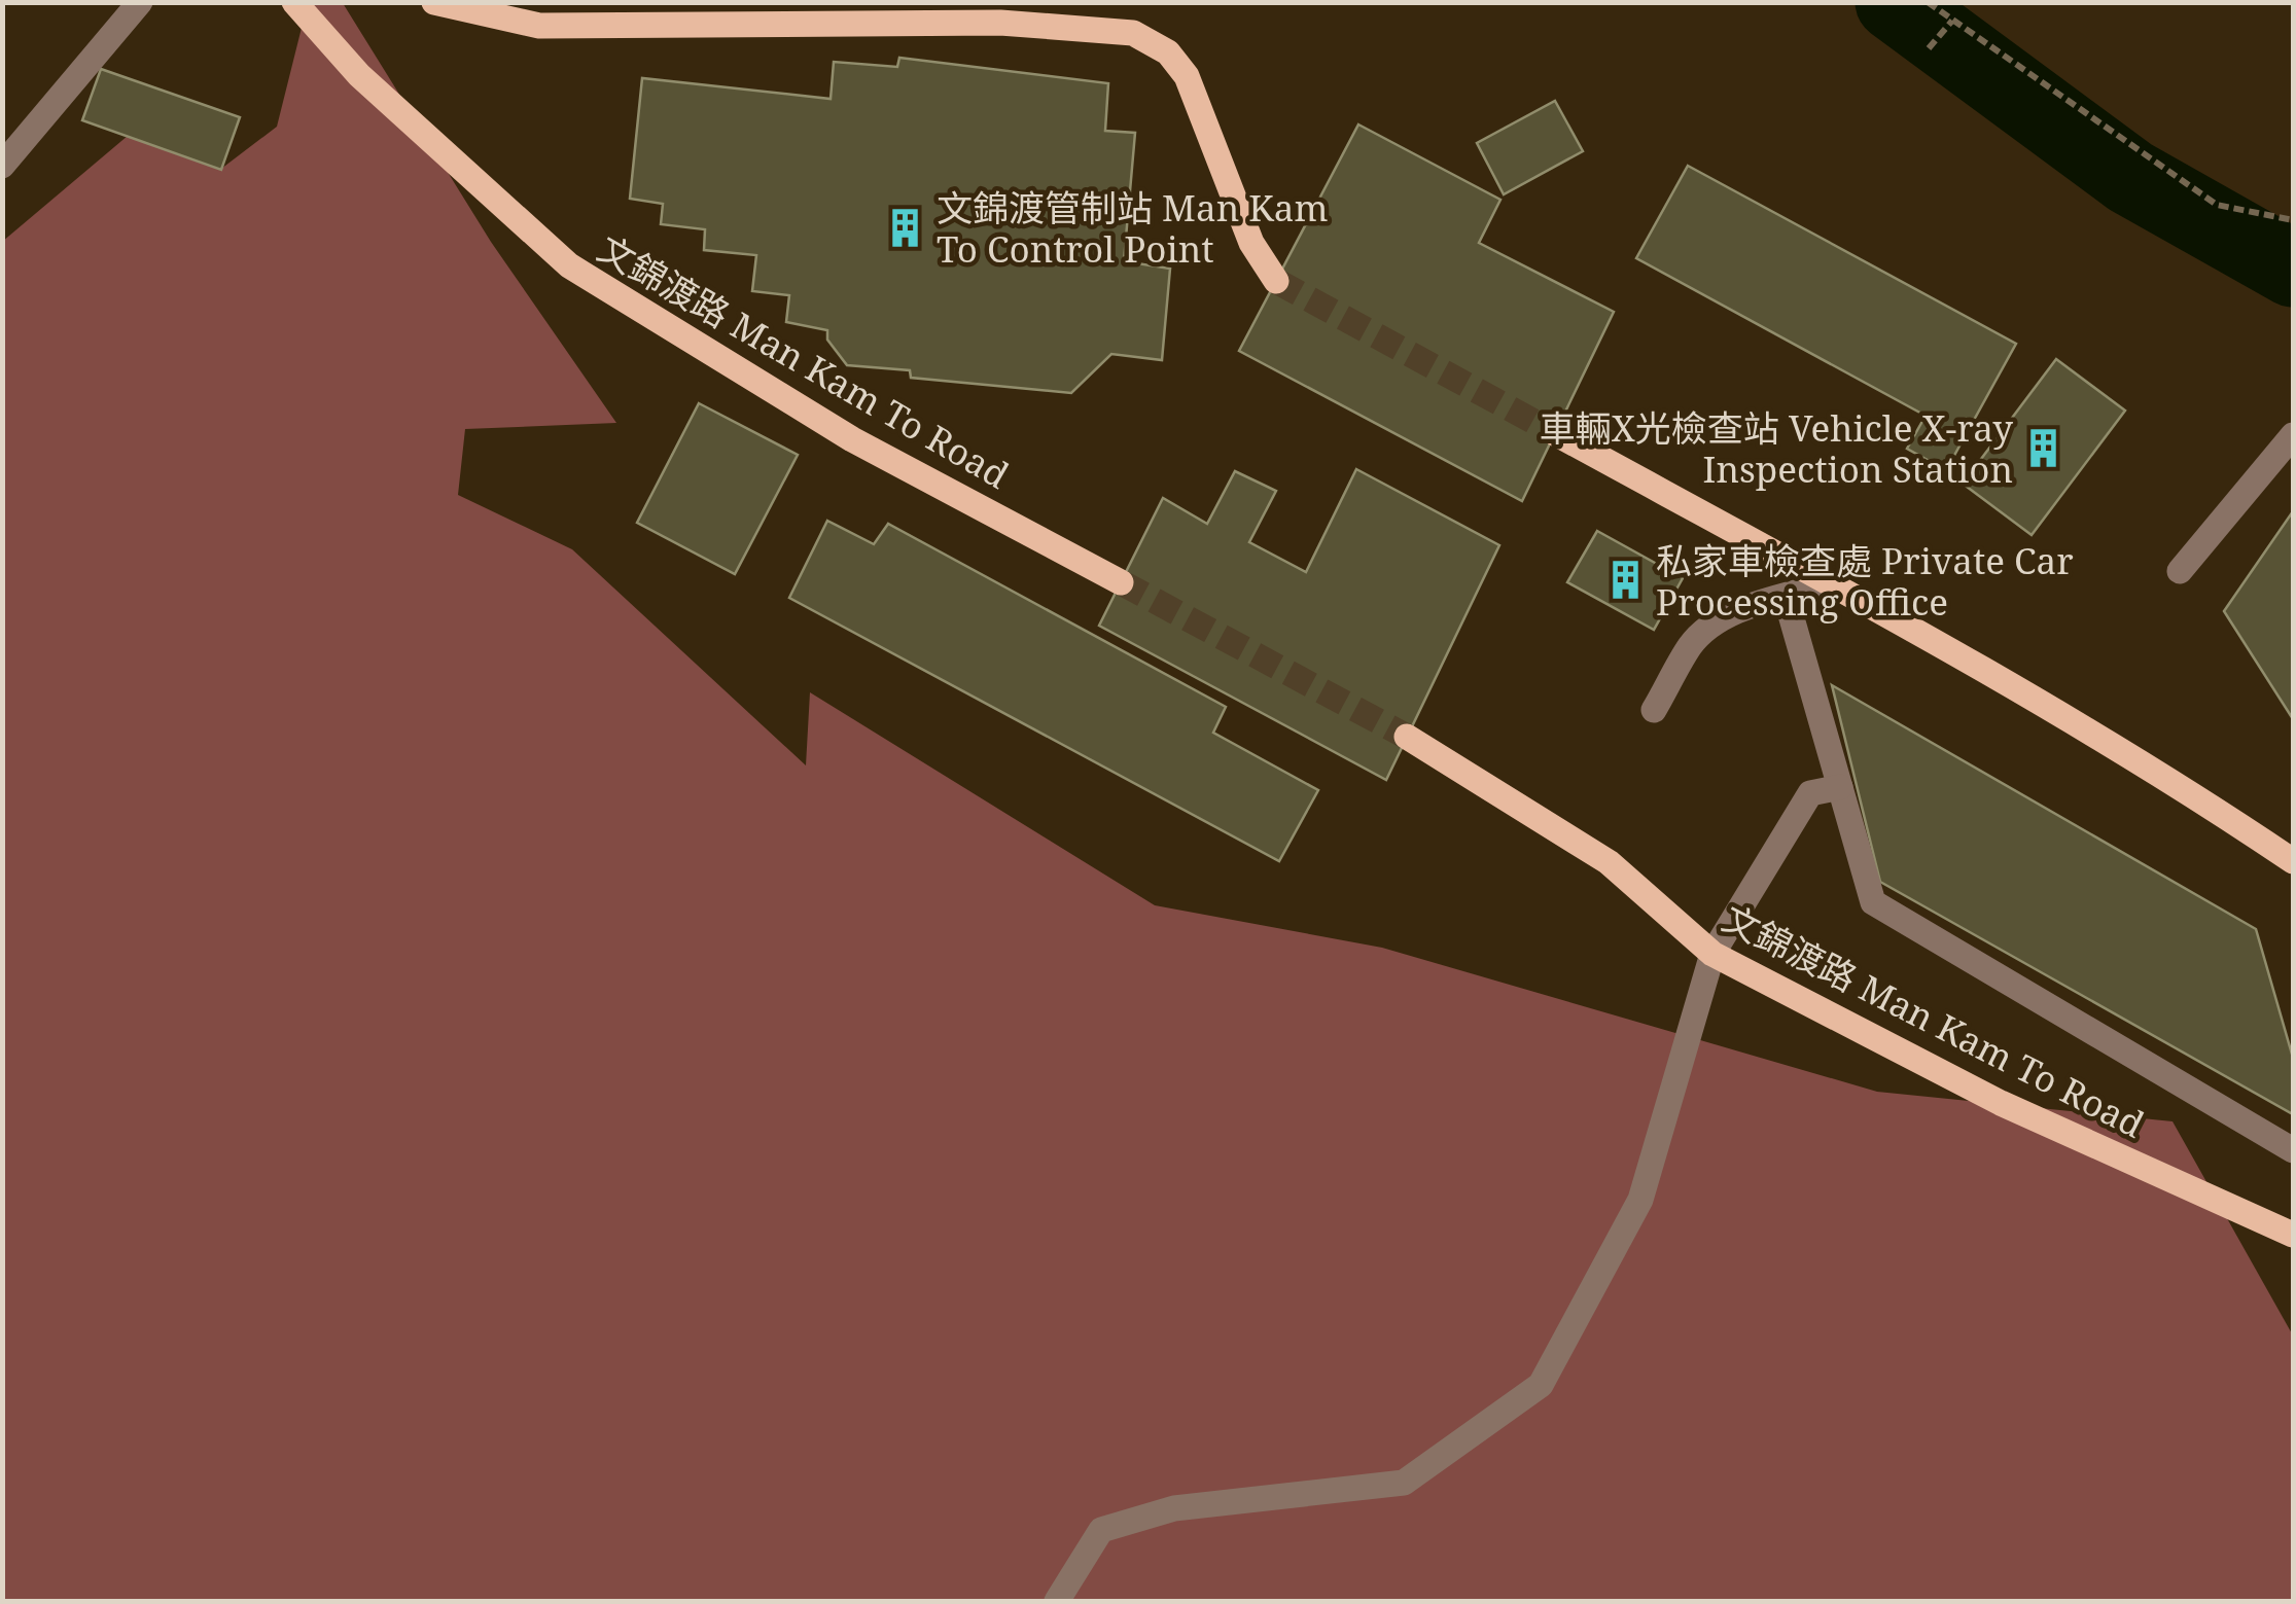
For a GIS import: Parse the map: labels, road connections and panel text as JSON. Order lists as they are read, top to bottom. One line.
{"streets":{"main road":["文錦渡路 Man Kam To Road"]},"places":{"building":["文錦渡管制站 Man Kam To Control Point","車輛X光檢查站 Vehicle X-ray Inspection Station","私家車檢查處 Private Car Processing Office"]}}
